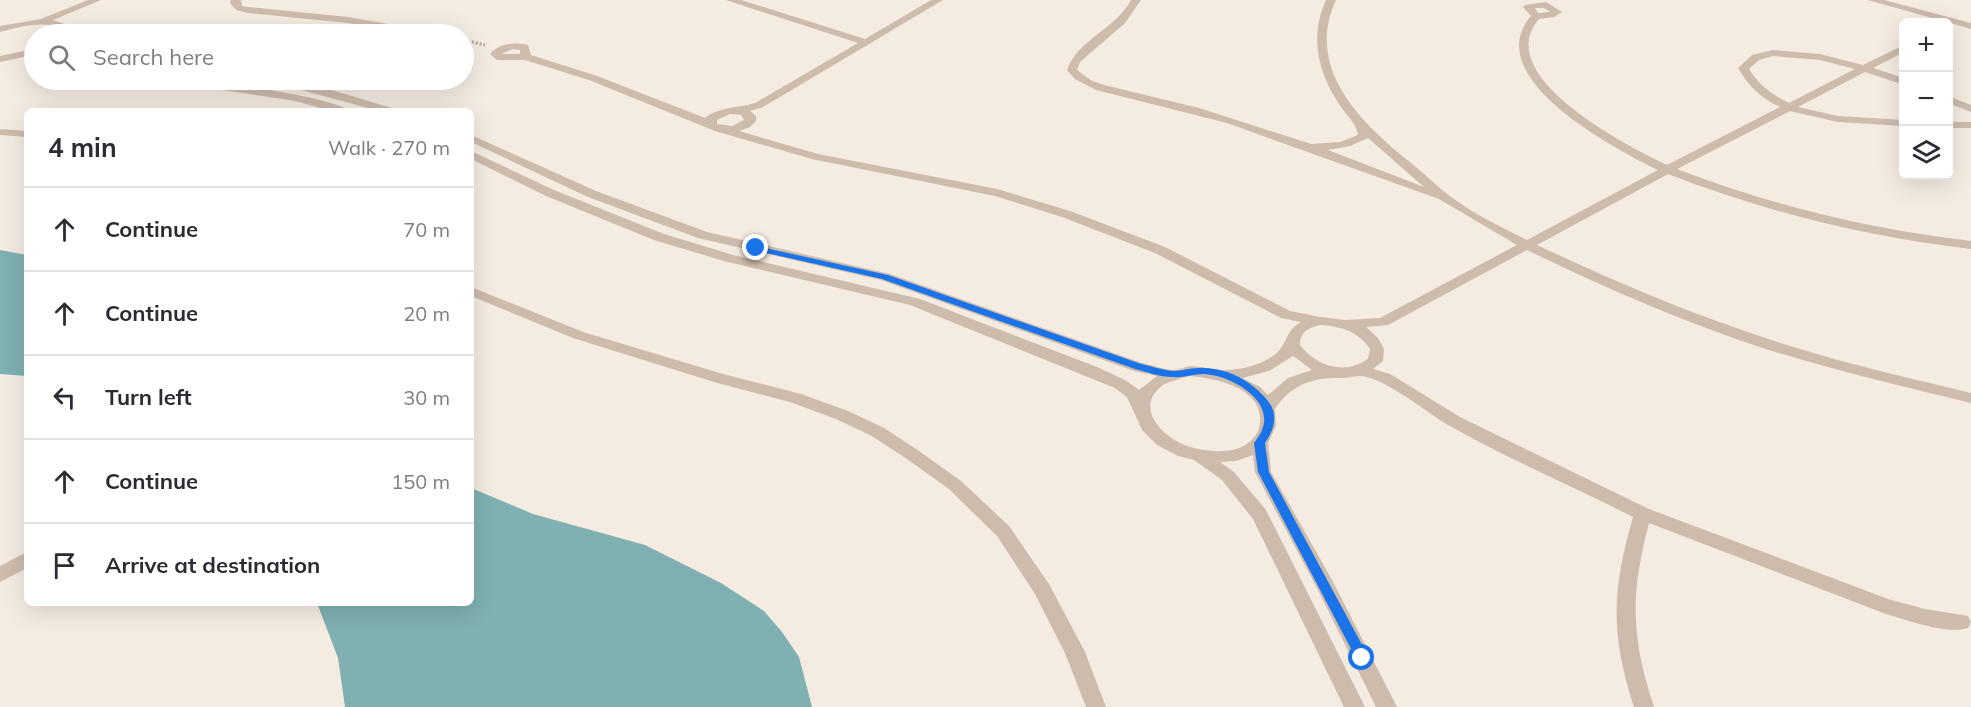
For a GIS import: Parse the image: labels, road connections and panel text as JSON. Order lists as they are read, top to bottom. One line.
{"page":{"map_buttons":["+","−"],"search":"Search here","heading":["4 min","Walk · 270 m"],"list":[["Continue","70 m"],["Continue","20 m"],["Turn left","30 m"],["Continue","150 m"],"Arrive at destination"]}}
